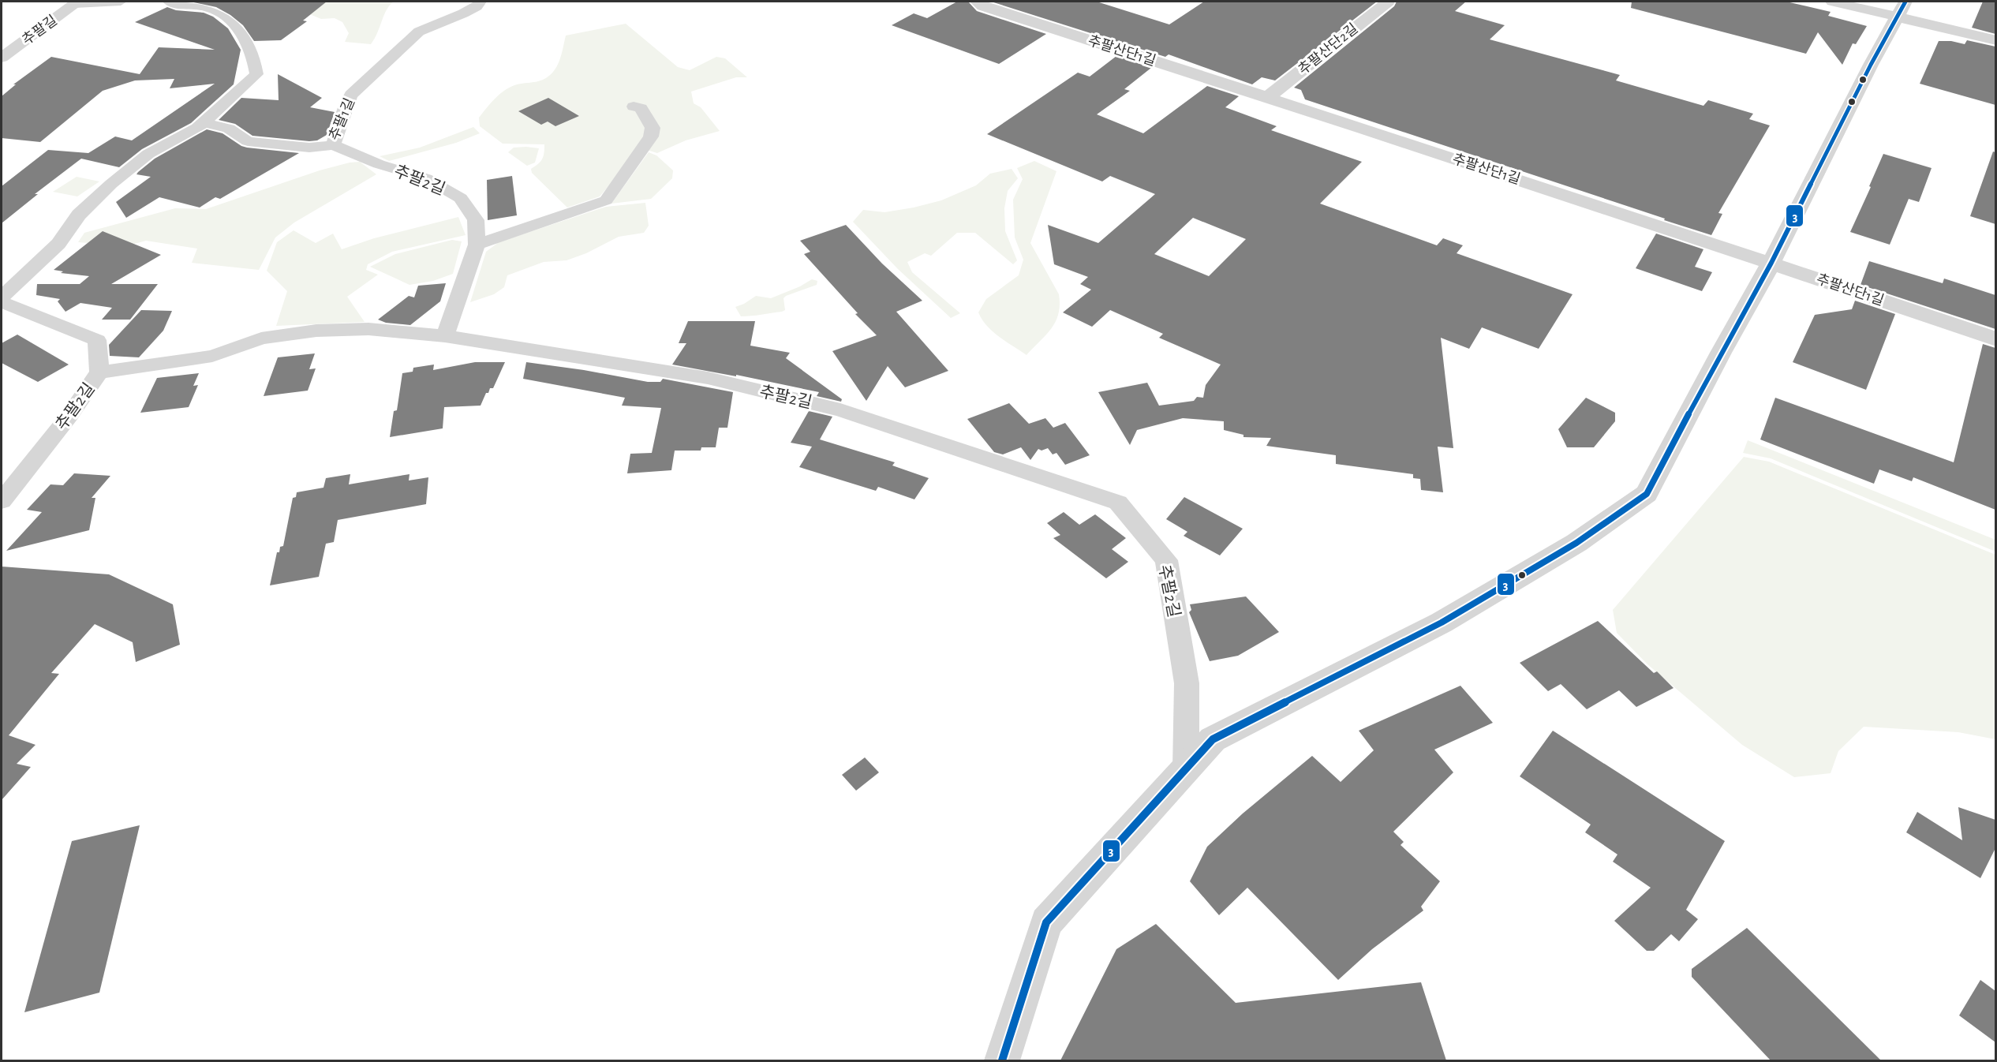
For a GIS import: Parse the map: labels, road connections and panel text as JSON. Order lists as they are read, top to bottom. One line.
{"streets":{"street":["추팔길","추팔산단2길","추팔산단1길","추팔1길","추팔2길"]},"crossings":[["추팔산단2길","추팔산단1길"],["추팔1길","추팔2길"]],"lines":["transit line 3"]}
